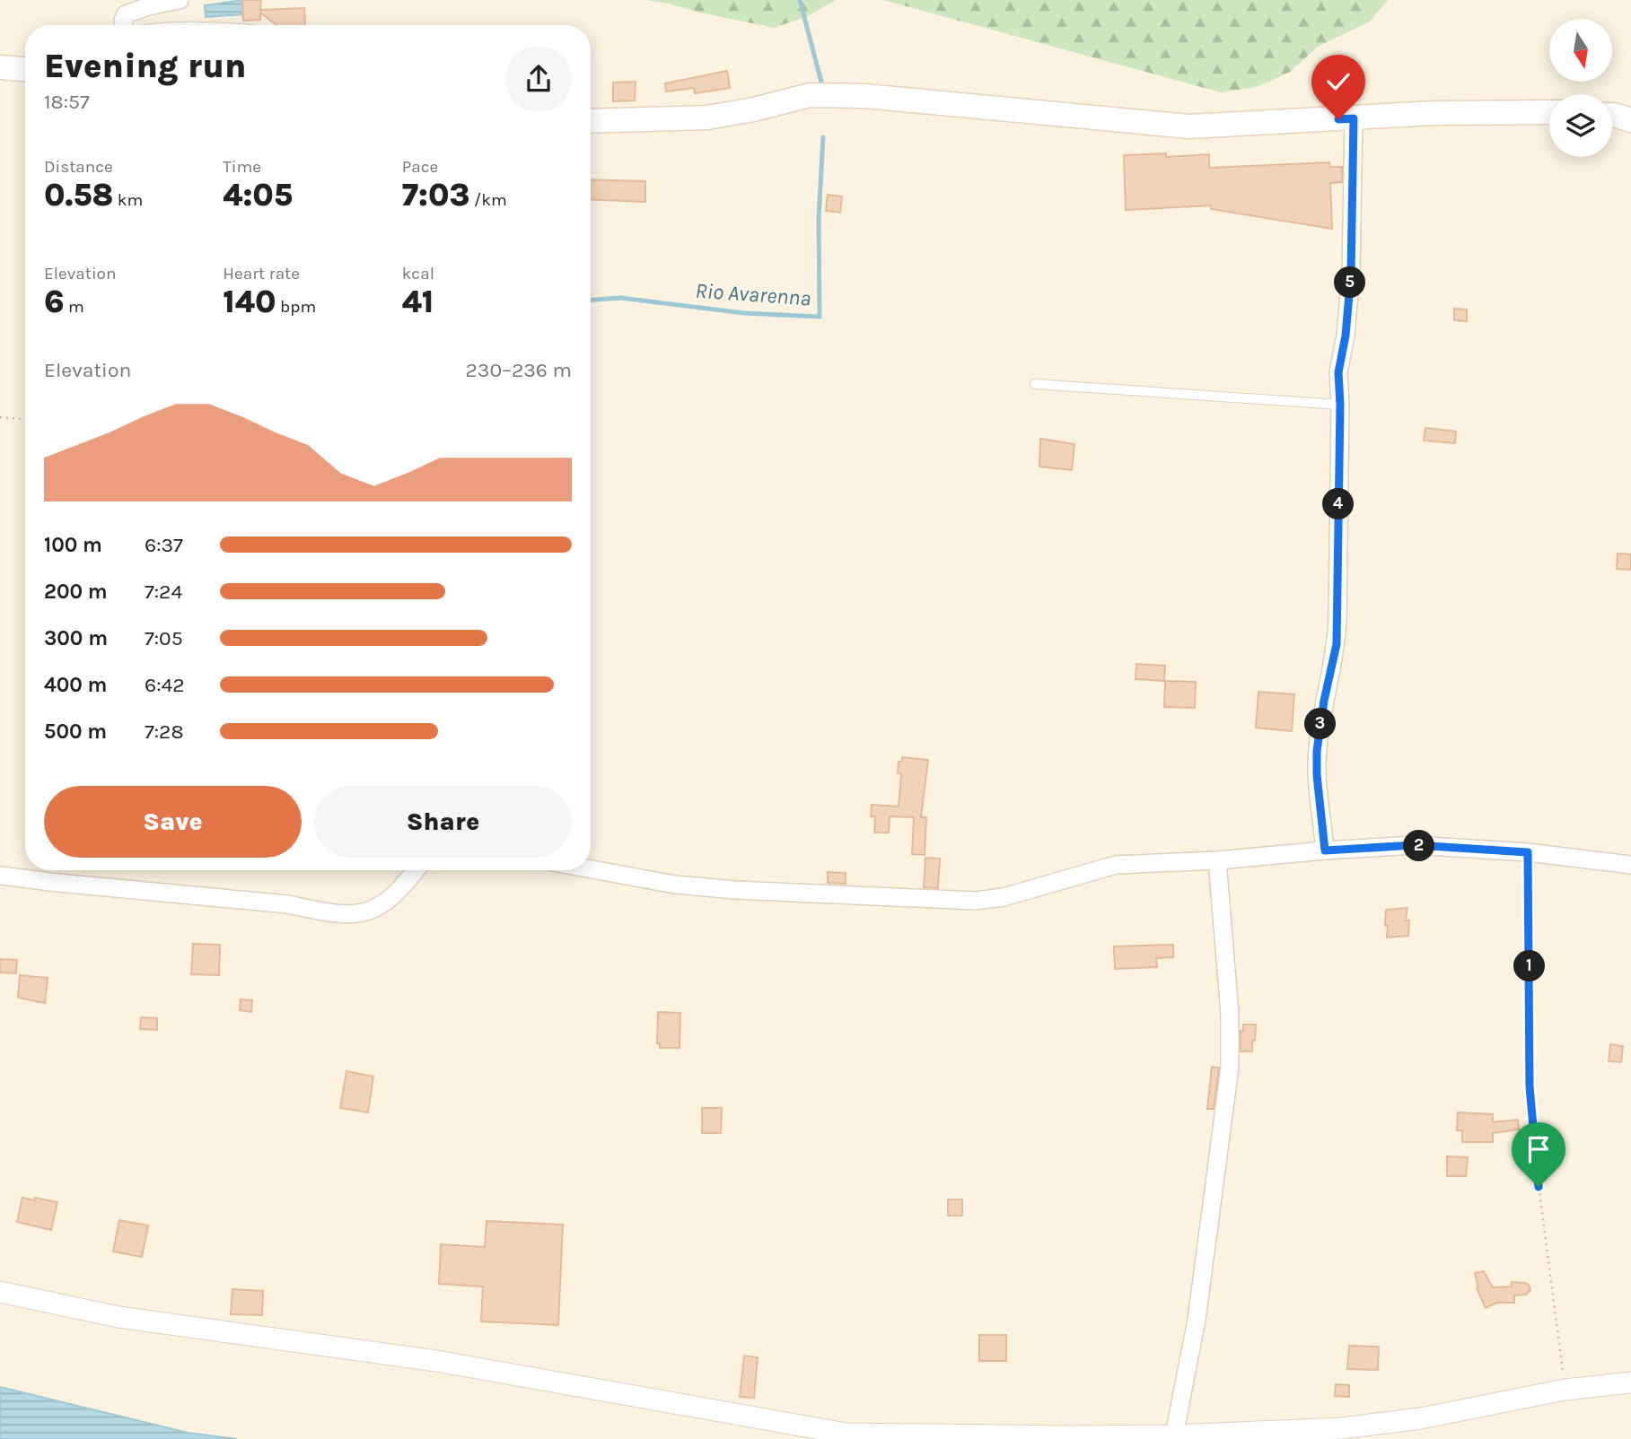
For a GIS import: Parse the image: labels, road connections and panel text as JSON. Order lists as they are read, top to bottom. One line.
{"water":["Rio Avarenna"],"north":"bottom","page":{"heading":["Evening run","18:57"],"stats":[["Distance","0.58 km"],["Time","4:05"],["Pace","7:03 /km"],["Elevation","6 m"],["Heart rate","140 bpm"],["kcal","41"]],"pins":["5","4","3","2","1"],"chart":["Elevation","230–236 m"],"list":[{"name":"100 m","note":"6:37"},{"name":"200 m","note":"7:24"},{"name":"300 m","note":"7:05"},{"name":"400 m","note":"6:42"},{"name":"500 m","note":"7:28"}],"buttons":["Save","Share"]}}
